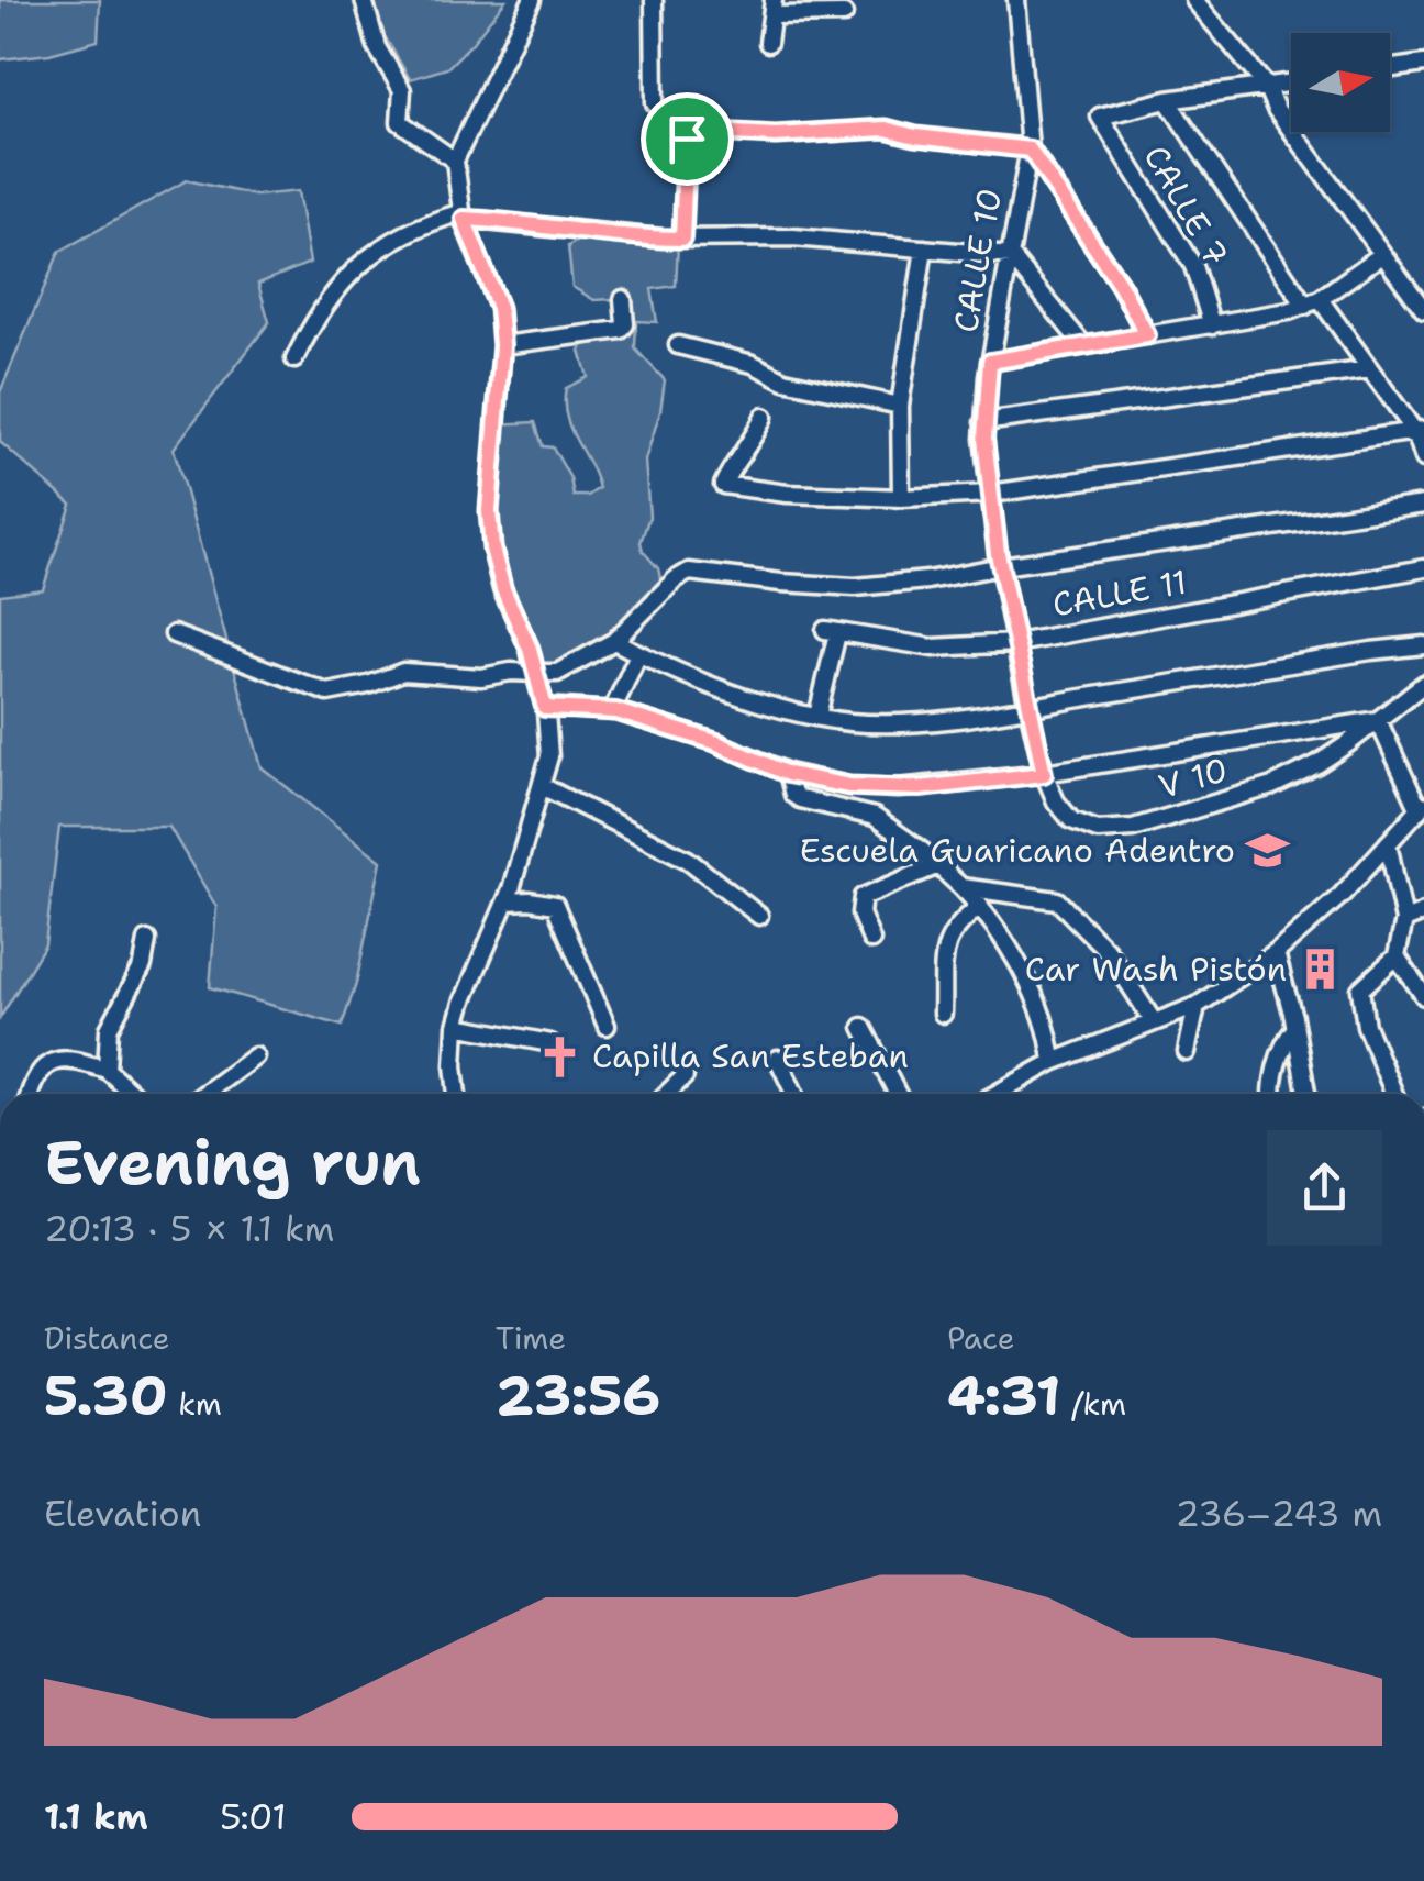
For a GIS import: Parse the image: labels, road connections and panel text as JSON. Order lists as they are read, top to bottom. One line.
{"streets":{"street":["CALLE 7","CALLE 10","CALLE 11","V 10"]},"crossings":[["CALLE 10","CALLE 11"],["CALLE 10","V 10"]],"places":{"school or university":["Escuela Guaricano Adentro"],"building":["Car Wash Pistón"],"church":["Capilla San Esteban"]},"north":"right","page":{"heading":["Evening run","20:13 · 5 × 1.1 km"],"stats":[["Distance","5.30 km"],["Time","23:56"],["Pace","4:31 /km"]],"chart":["Elevation","236–243 m"],"list":[{"name":"1.1 km","note":"5:01"}]}}
